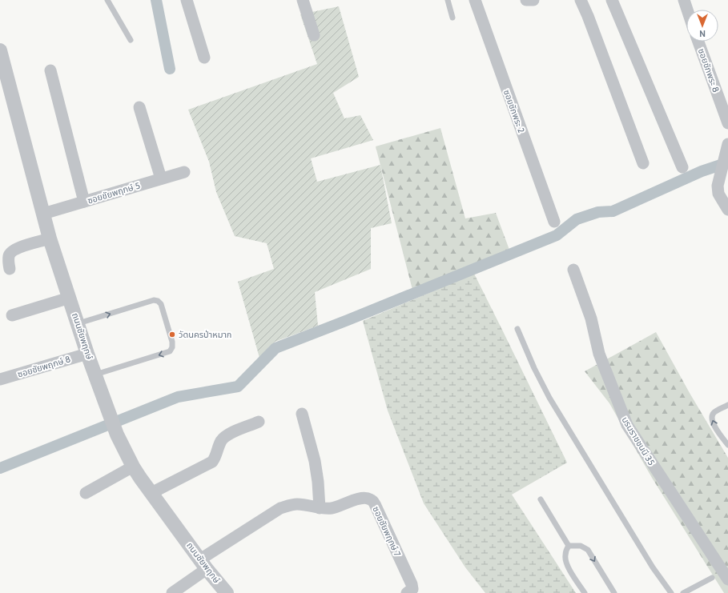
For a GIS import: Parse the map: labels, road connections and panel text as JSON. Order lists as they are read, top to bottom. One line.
{"streets":{"street":["ซอยชักพระ 8","ซอยชักพระ 2","ซอยชัยพฤกษ์ 5","ถนนชัยพฤกษ์","ซอยชัยพฤกษ์ 8","บรมราชชนนี 35","ซอยชัยพฤกษ์ 7"]},"crossings":[["ซอยชัยพฤกษ์ 5","ถนนชัยพฤกษ์"],["ถนนชัยพฤกษ์","ซอยชัยพฤกษ์ 8"],["ถนนชัยพฤกษ์","ซอยชัยพฤกษ์ 7"]],"places":["วัดนครป่าหมาก"],"north":"bottom"}
